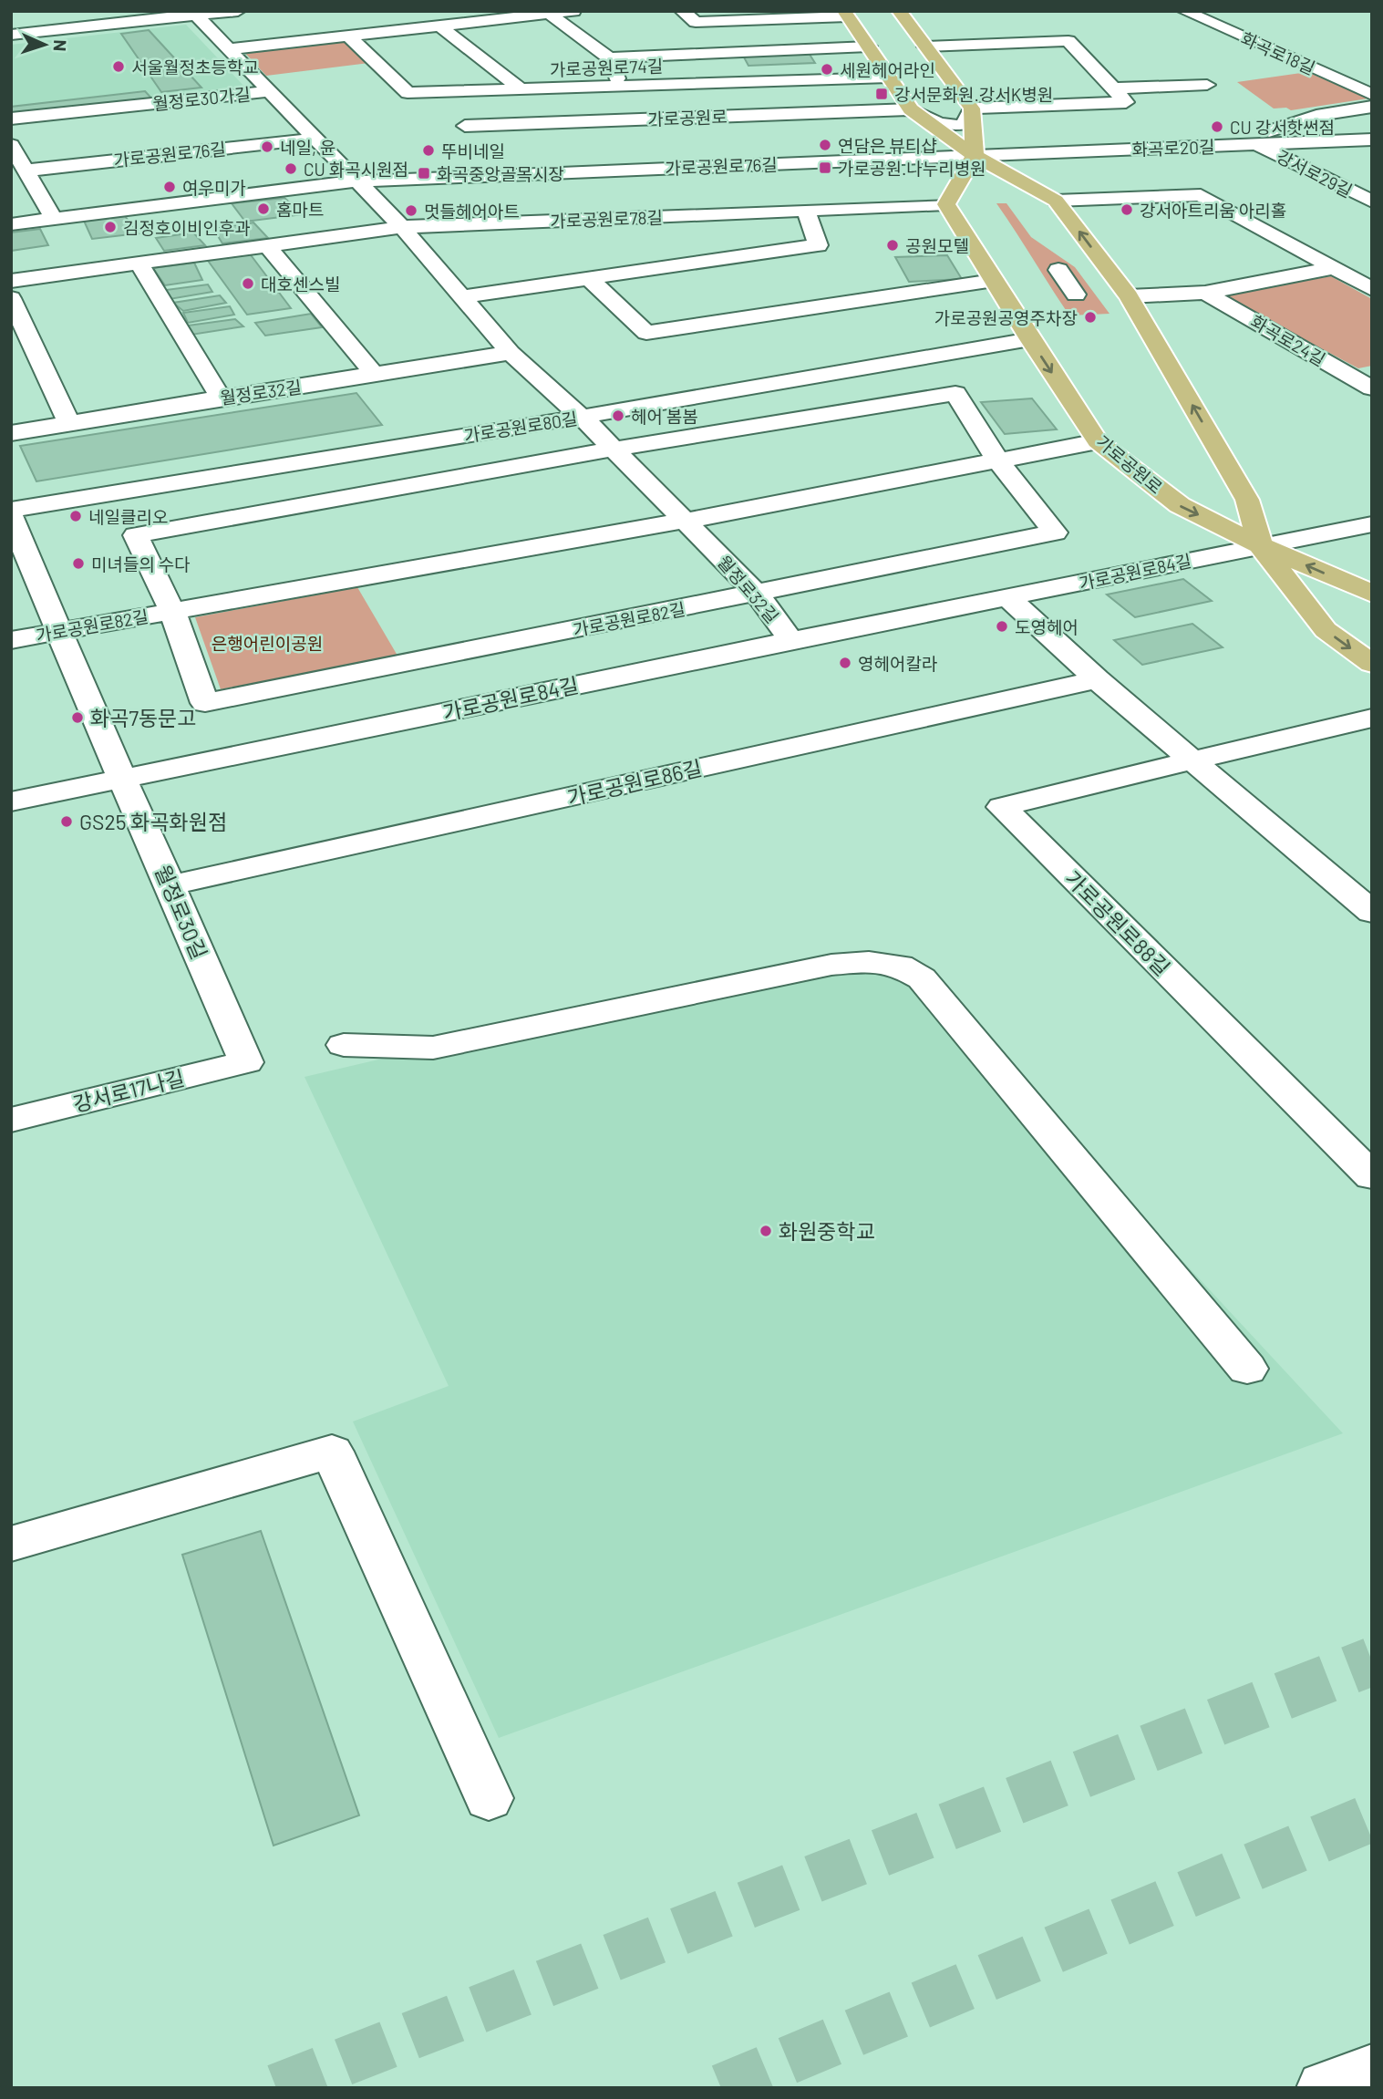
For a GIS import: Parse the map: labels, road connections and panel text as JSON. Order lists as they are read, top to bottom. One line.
{"streets":{"main road":["가로공원로"],"street":["화곡로18길","가로공원로74길","월정로30가길","화곡로20길","가로공원로76길","강서로29길","가로공원로78길","화곡로24길","월정로32길","가로공원로80길","가로공원로84길","가로공원로82길","가로공원로86길","월정로30길","가로공원로88길","강서로17나길"]},"crossings":[["가로공원로74길","가로공원로"],["월정로30가길","가로공원로76길"],["월정로30가길","월정로32길"],["가로공원로","화곡로20길"],["가로공원로","가로공원로76길"],["가로공원로","가로공원로78길"],["가로공원로","가로공원로80길"],["가로공원로","가로공원로84길"],["가로공원로","가로공원로82길"],["화곡로20길","가로공원로76길"],["화곡로20길","강서로29길"],["가로공원로76길","월정로32길"],["가로공원로78길","월정로32길"],["월정로32길","가로공원로80길"],["월정로32길","가로공원로84길"],["월정로32길","가로공원로82길"],["가로공원로84길","월정로30길"],["가로공원로82길","월정로30길"],["가로공원로86길","월정로30길"],["월정로30길","강서로17나길"]],"parks":["은행어린이공원"],"places":{"other":["서울월정초등학교","세원헤어라인","CU 강서핫썬점","연담은 뷰티샵","네일, 윤","뚜비네일","CU 화곡시원점","여우미가","홈마트","강서아트리움 아리홀","멋들헤어아트","김정호이비인후과","공원모텔","대호센스빌","가로공원공영주차장","헤어 봄봄","네일클리오","미녀들의 수다","도영헤어","영헤어칼라","화곡7동문고","GS25 화곡화원점","화원중학교"],"transit":["강서문화원.강서K병원","가로공원.나누리병원","화곡중앙골목시장"]},"north":"right"}
